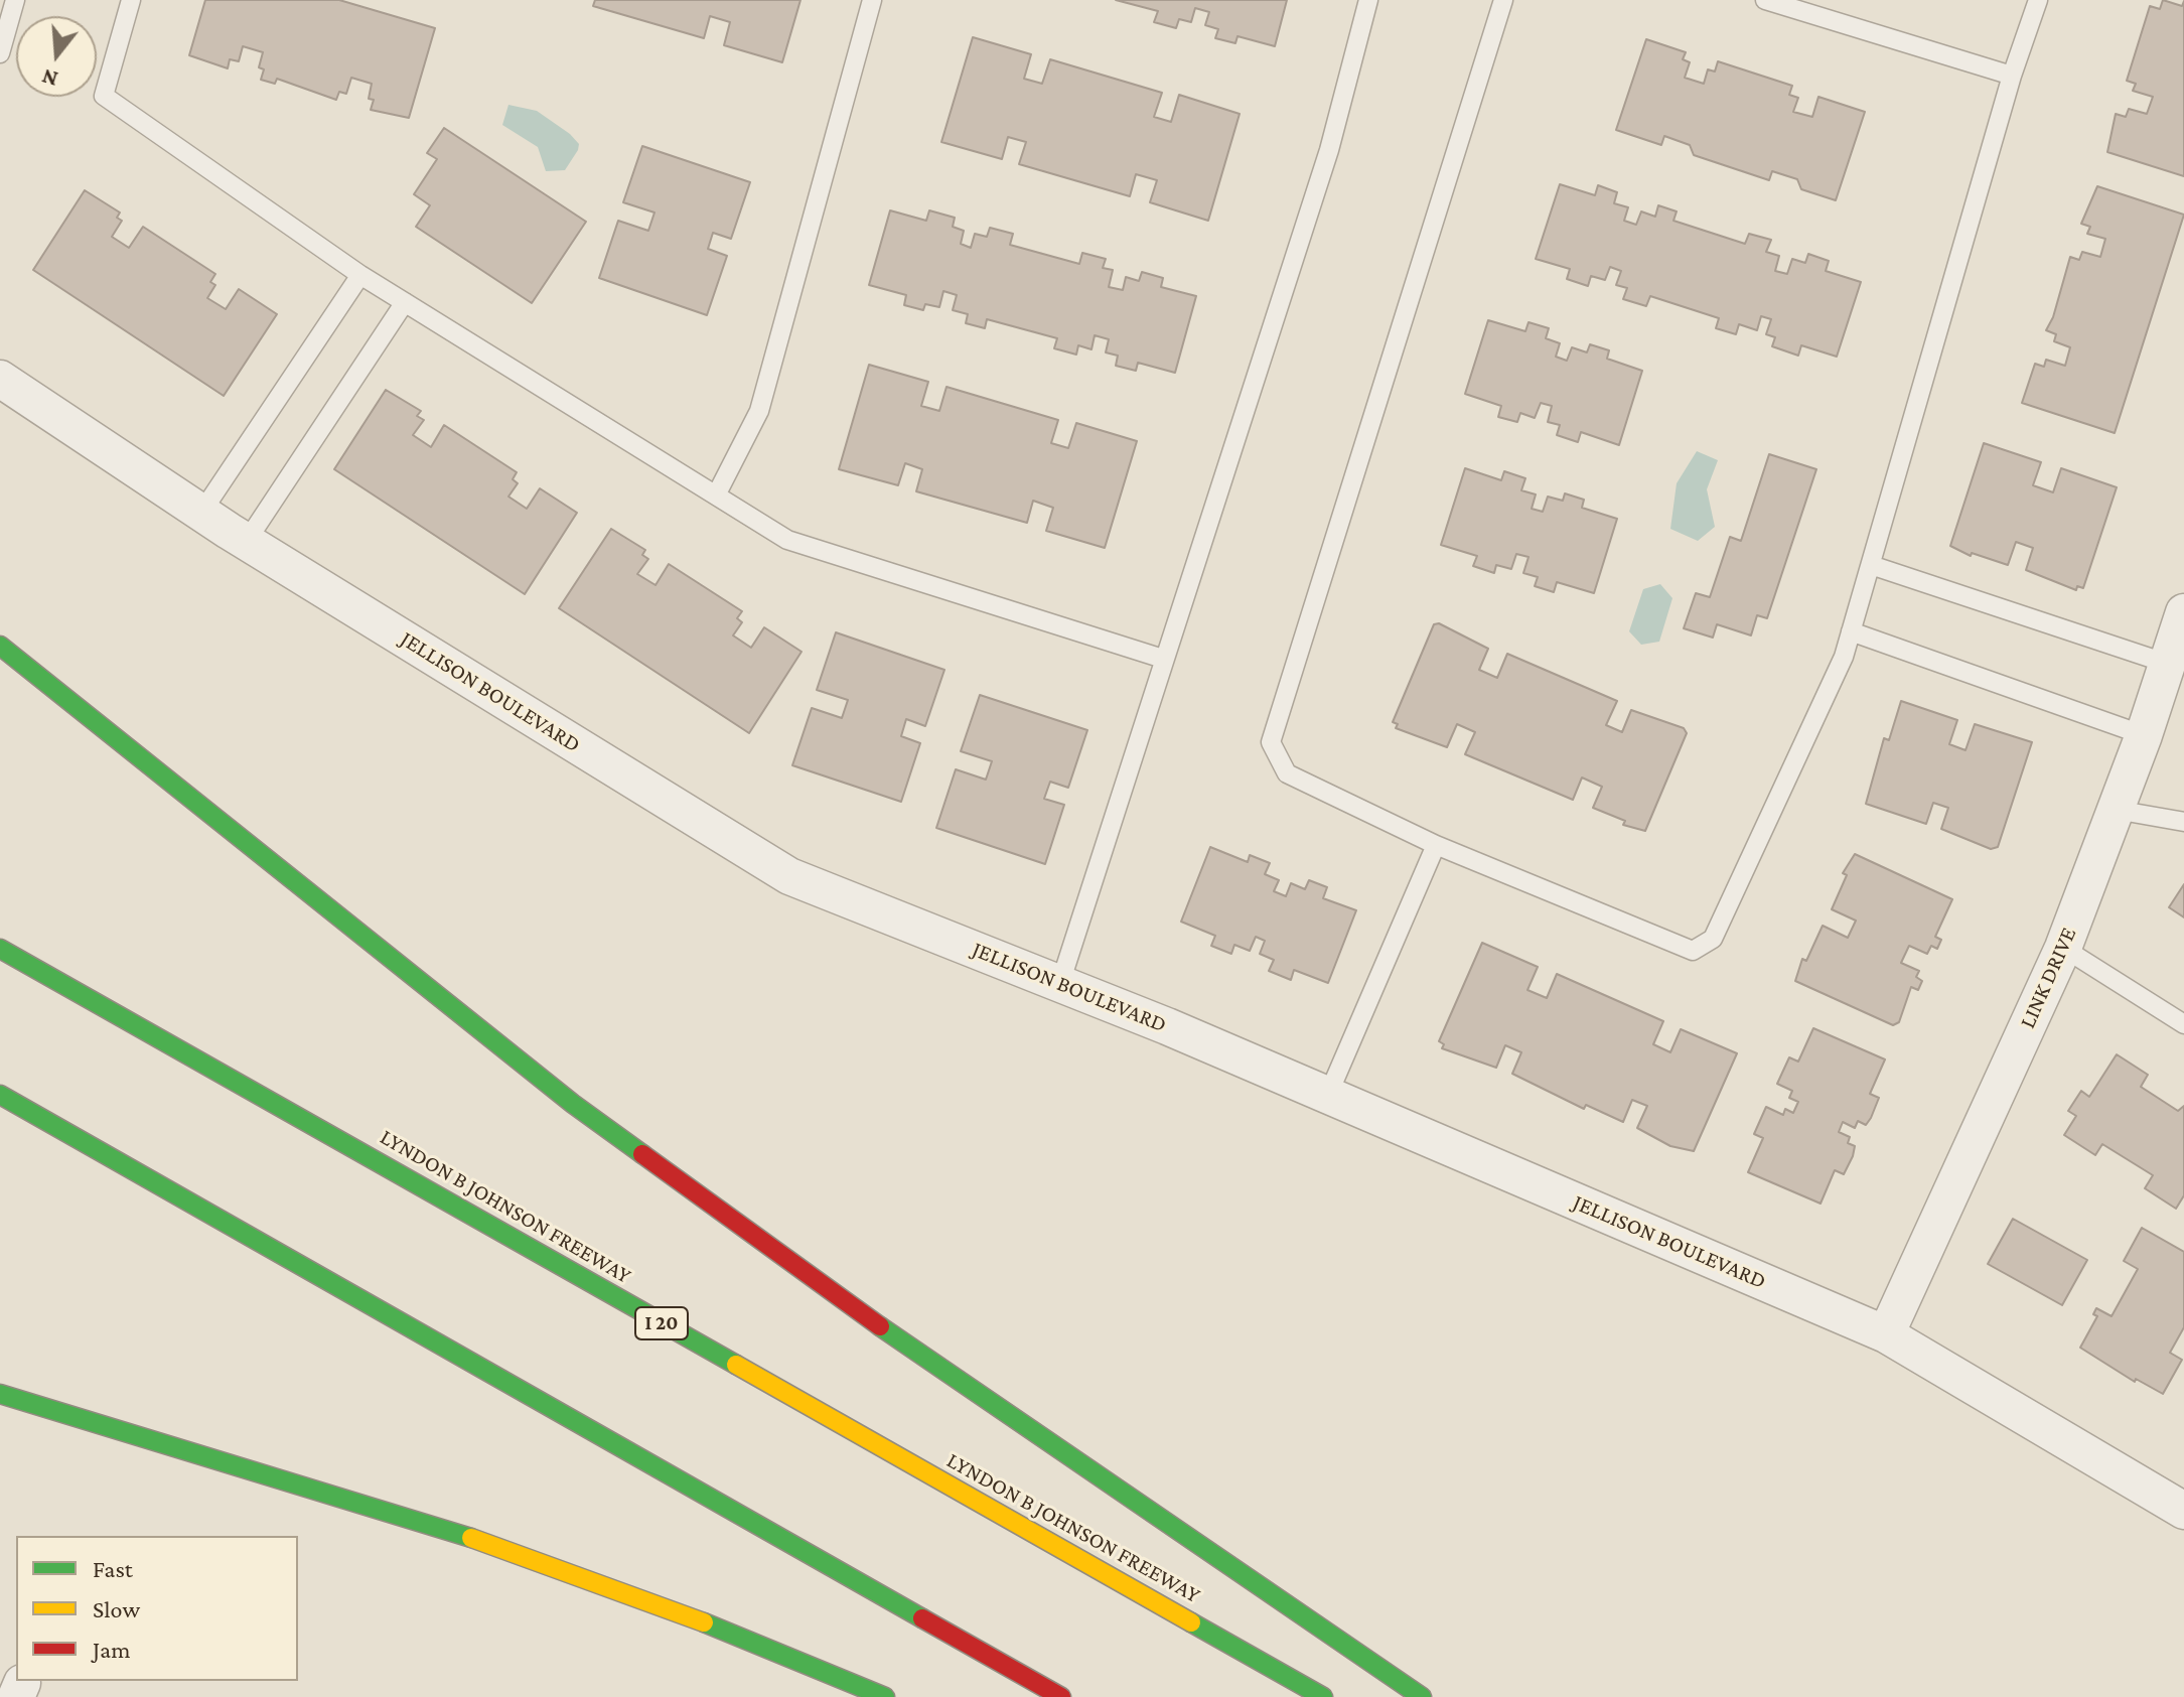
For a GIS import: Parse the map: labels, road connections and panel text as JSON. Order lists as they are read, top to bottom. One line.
{"streets":{"highway":["LYNDON B JOHNSON FREEWAY","I 20"],"street":["JELLISON BOULEVARD","LINK DRIVE"]},"crossings":[["JELLISON BOULEVARD","LINK DRIVE"]],"legend":["Fast","Slow","Jam"],"north":"bottom"}
